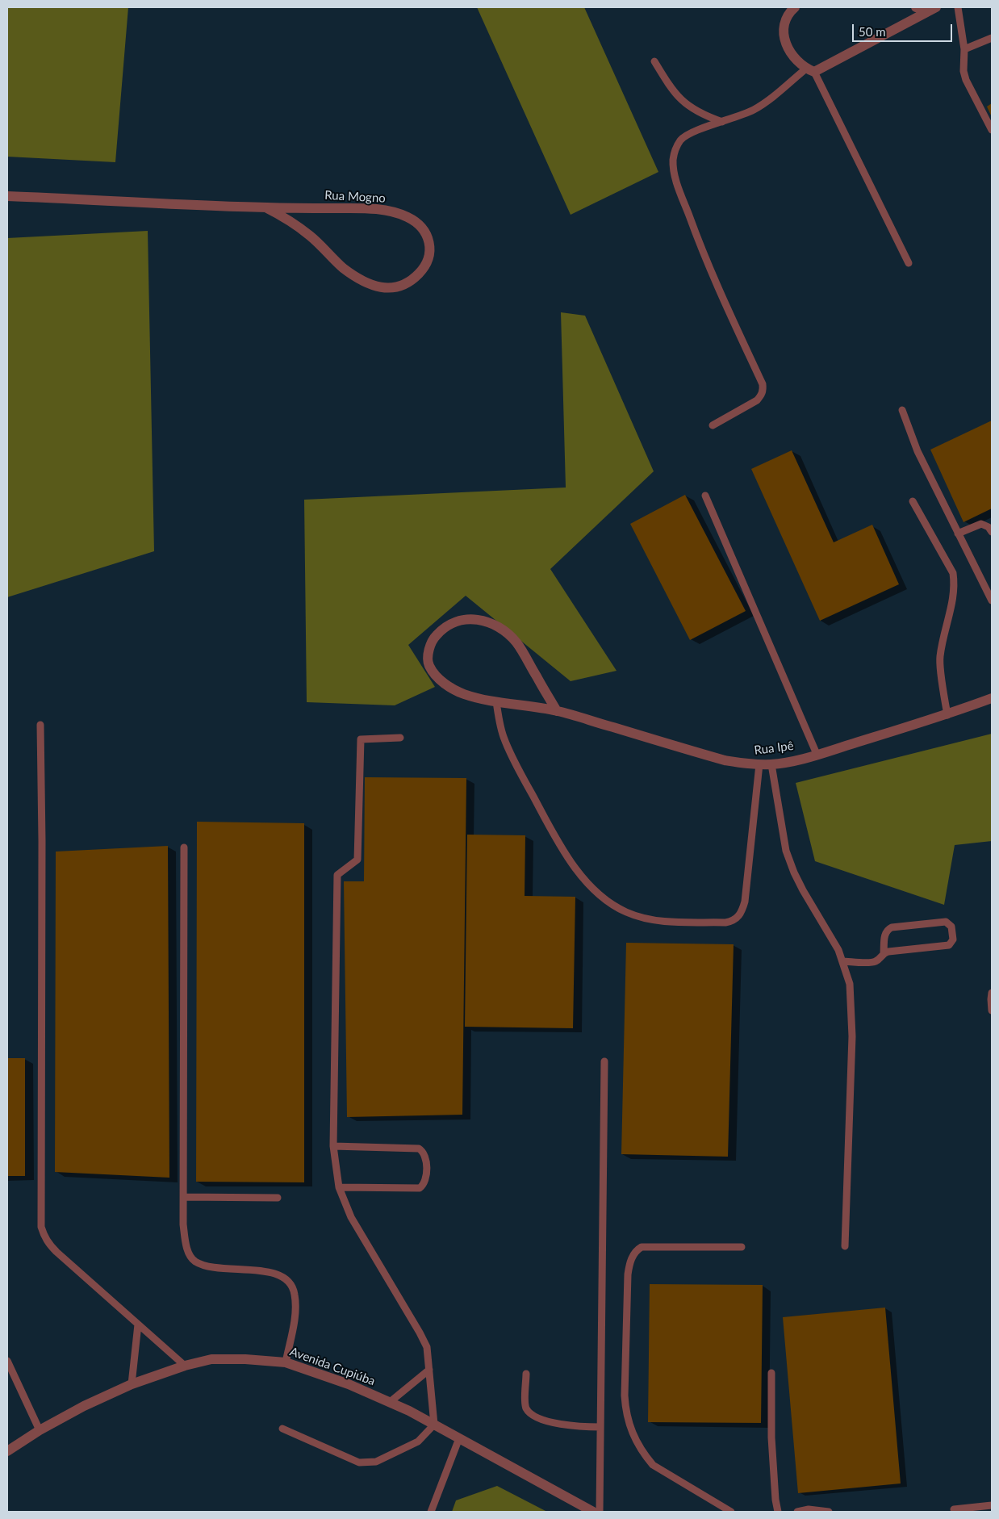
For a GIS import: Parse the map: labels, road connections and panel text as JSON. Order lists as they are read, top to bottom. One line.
{"streets":{"street":["Rua Mogno","Rua Ipê","Avenida Cupiúba"]},"scale_bar":"50 m"}
